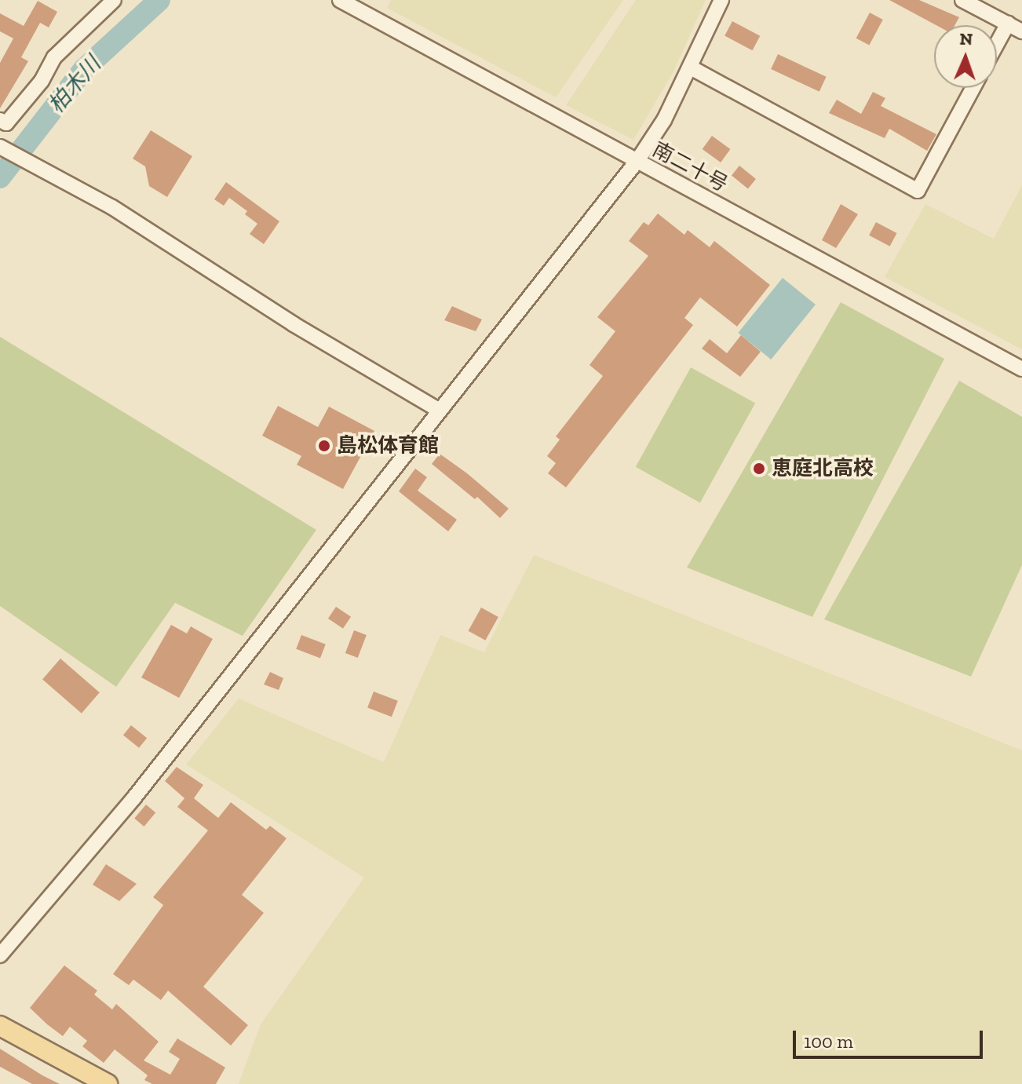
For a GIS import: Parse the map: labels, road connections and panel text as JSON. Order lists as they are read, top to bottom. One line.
{"streets":{"street":["南二十号"]},"water":["柏木川"],"places":["島松体育館","恵庭北高校"],"scale_bar":"100 m","north":"top"}
